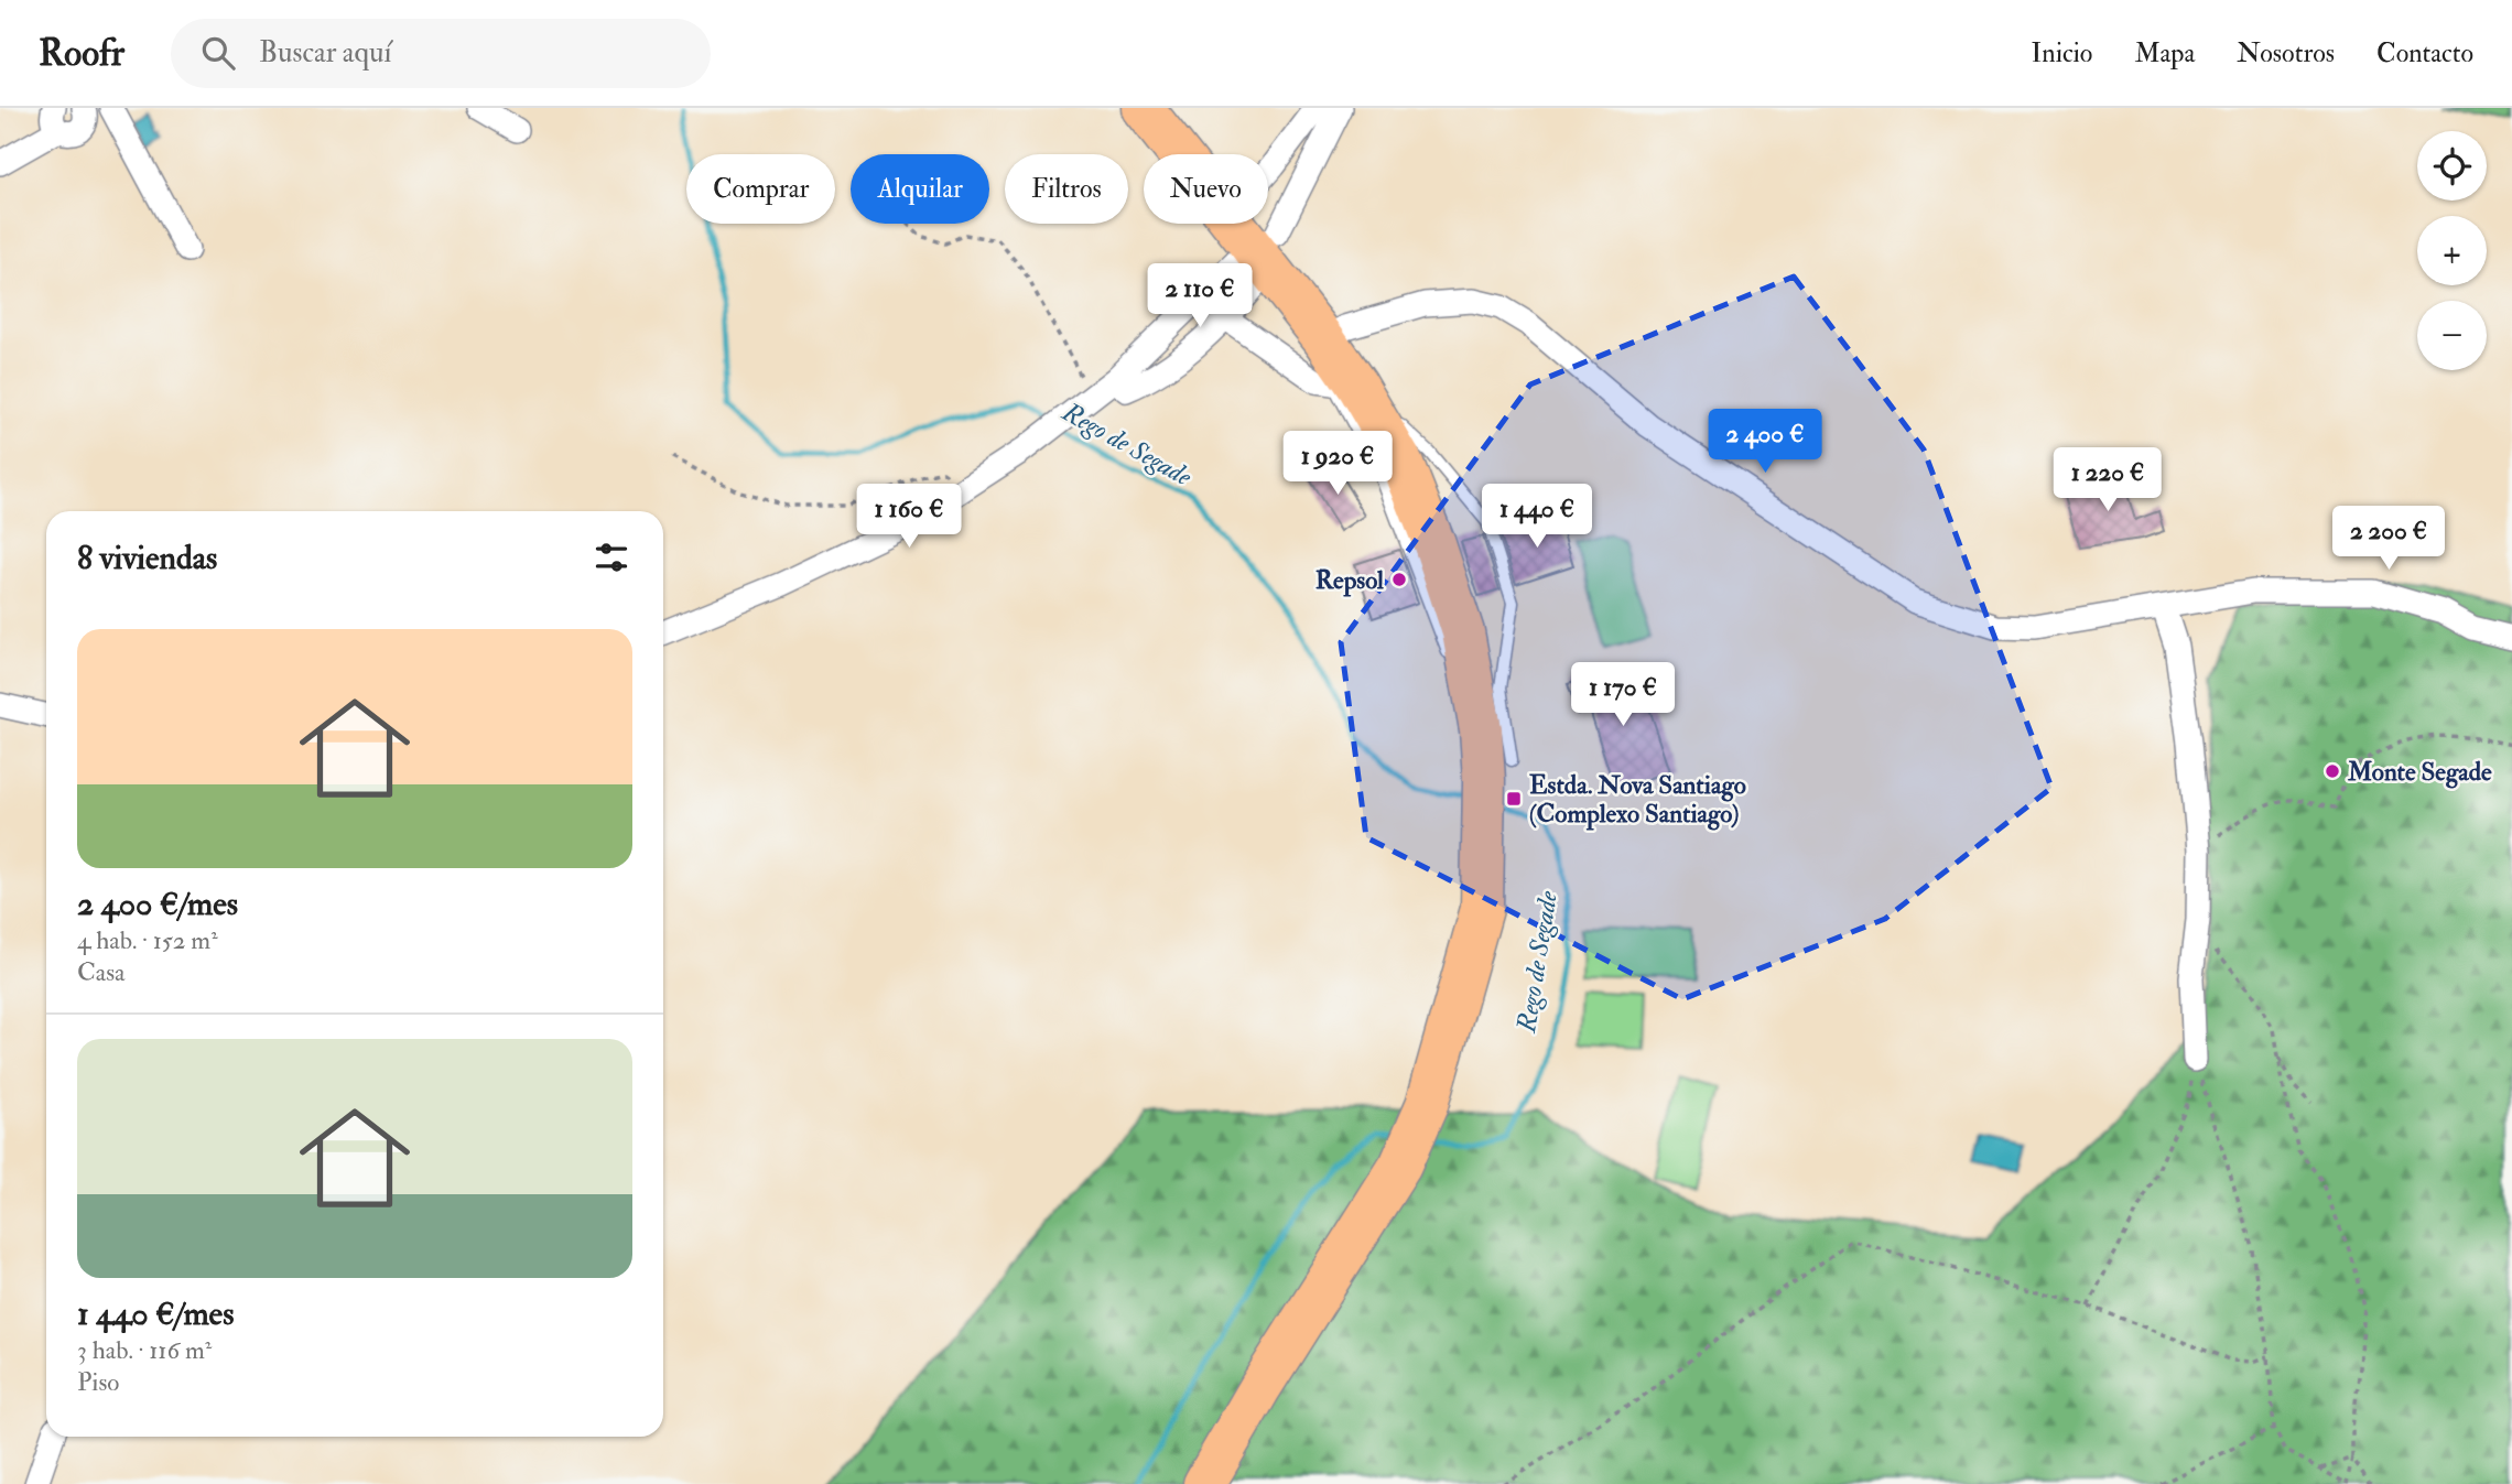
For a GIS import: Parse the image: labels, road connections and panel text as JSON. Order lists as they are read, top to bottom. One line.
{"water":["Rego de Segade"],"places":{"other":["Repsol","Monte Segade"],"transit":["Estda. Nova Santiago (Complexo Santiago)"]},"page":{"header":"Roofr","search":"Buscar aquí","nav":["Inicio","Mapa","Nosotros","Contacto"],"map_buttons":["+","−"],"chip":["Comprar","Alquilar","Filtros","Nuevo"],"price":["2 110 €","2 400 €","1 920 €","1 220 €","1 160 €","1 440 €","2 200 €","1 170 €"],"heading":"8 viviendas","list":[{"name":"2 400 €/mes","note":"4 hab. · 152 m² · Casa"},{"name":"1 440 €/mes","note":"3 hab. · 116 m² · Piso"}]}}
